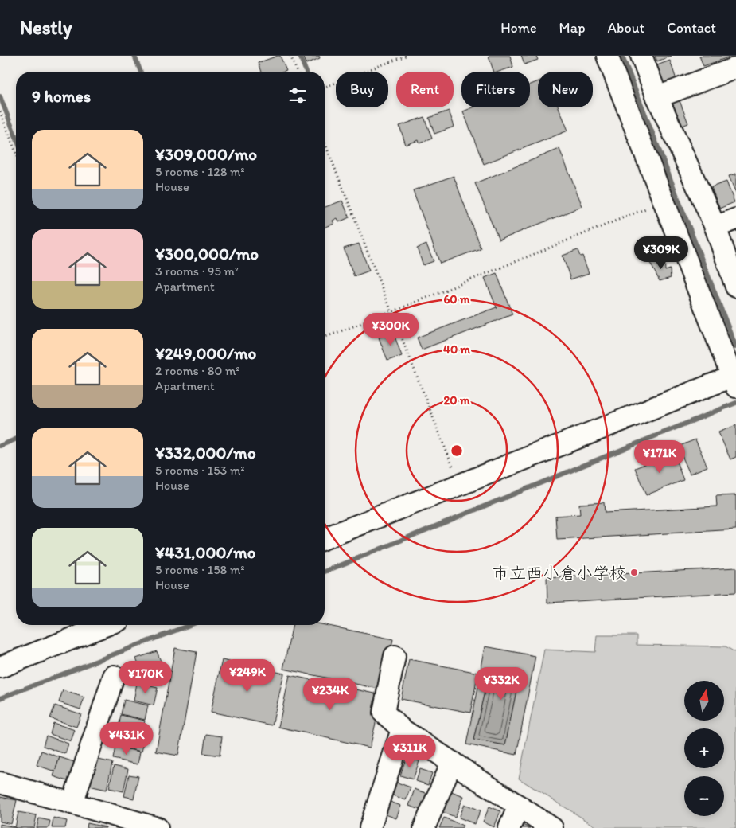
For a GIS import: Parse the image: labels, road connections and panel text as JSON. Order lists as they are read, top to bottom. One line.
{"places":["市立西小倉小学校"],"north":"top","page":{"header":"Nestly","nav":["Home","Map","About","Contact"],"chip":["Buy","Rent","Filters","New"],"heading":"9 homes","list":[{"name":"¥309,000/mo","note":"5 rooms · 128 m² · House"},{"name":"¥300,000/mo","note":"3 rooms · 95 m² · Apartment"},{"name":"¥249,000/mo","note":"2 rooms · 80 m² · Apartment"},{"name":"¥332,000/mo","note":"5 rooms · 153 m² · House"},{"name":"¥431,000/mo","note":"5 rooms · 158 m² · House"}],"price":["¥309K","¥300K","¥171K","¥249K","¥170K","¥332K","¥234K","¥431K","¥311K"],"map_buttons":["+","−"]},"rings":["60 m","40 m","20 m"]}
